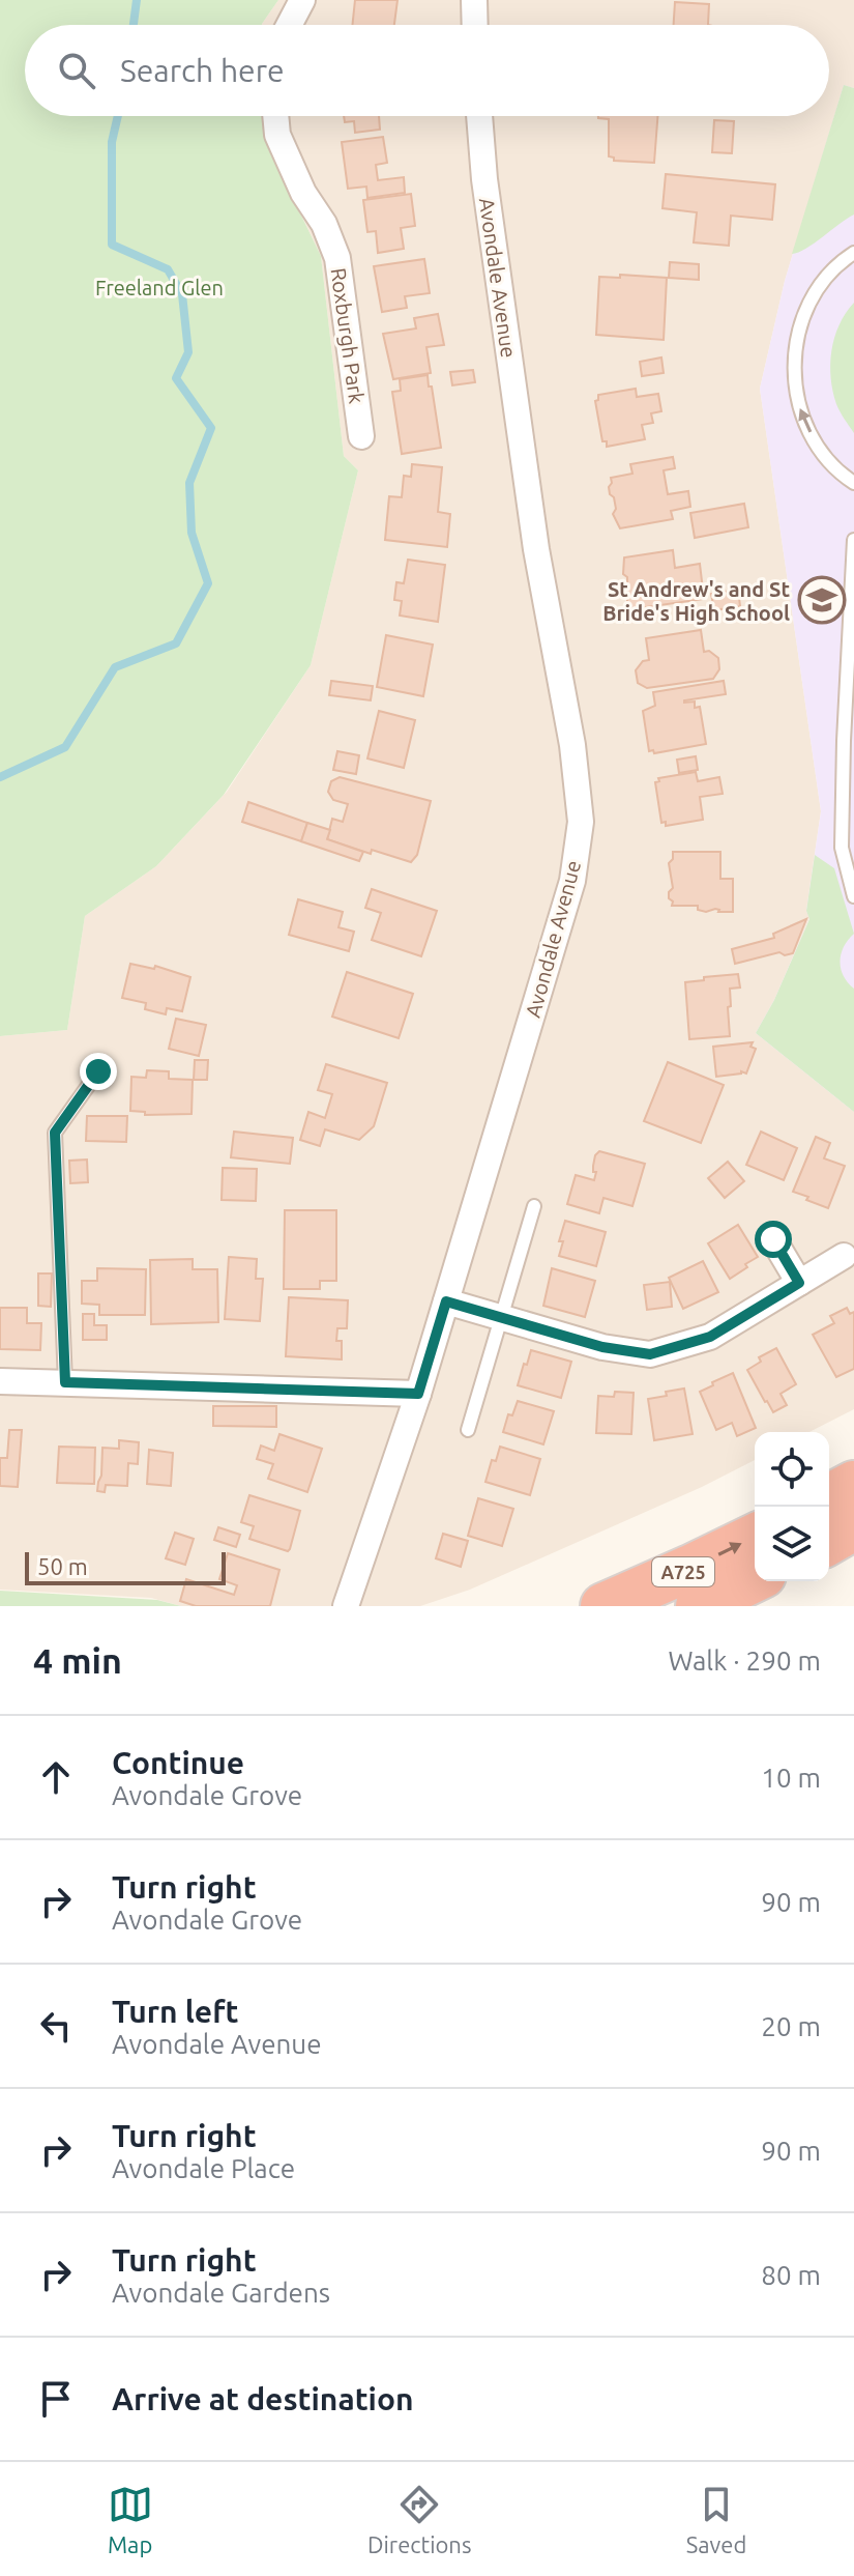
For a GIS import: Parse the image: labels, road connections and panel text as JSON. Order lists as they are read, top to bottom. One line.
{"streets":{"highway":["A725"],"street":["Avondale Avenue","Roxburgh Park"]},"parks":["Freeland Glen"],"places":{"school or university":["St Andrew's and St Bride's High School"]},"scale_bar":"50 m","page":{"search":"Search here","scale":"50 m","heading":["4 min","Walk · 290 m"],"list":[["Continue","Avondale Grove","10 m"],["Turn right","Avondale Grove","90 m"],["Turn left","Avondale Avenue","20 m"],["Turn right","Avondale Place","90 m"],["Turn right","Avondale Gardens","80 m"],"Arrive at destination"],"nav":["Map","Directions","Saved"]}}
